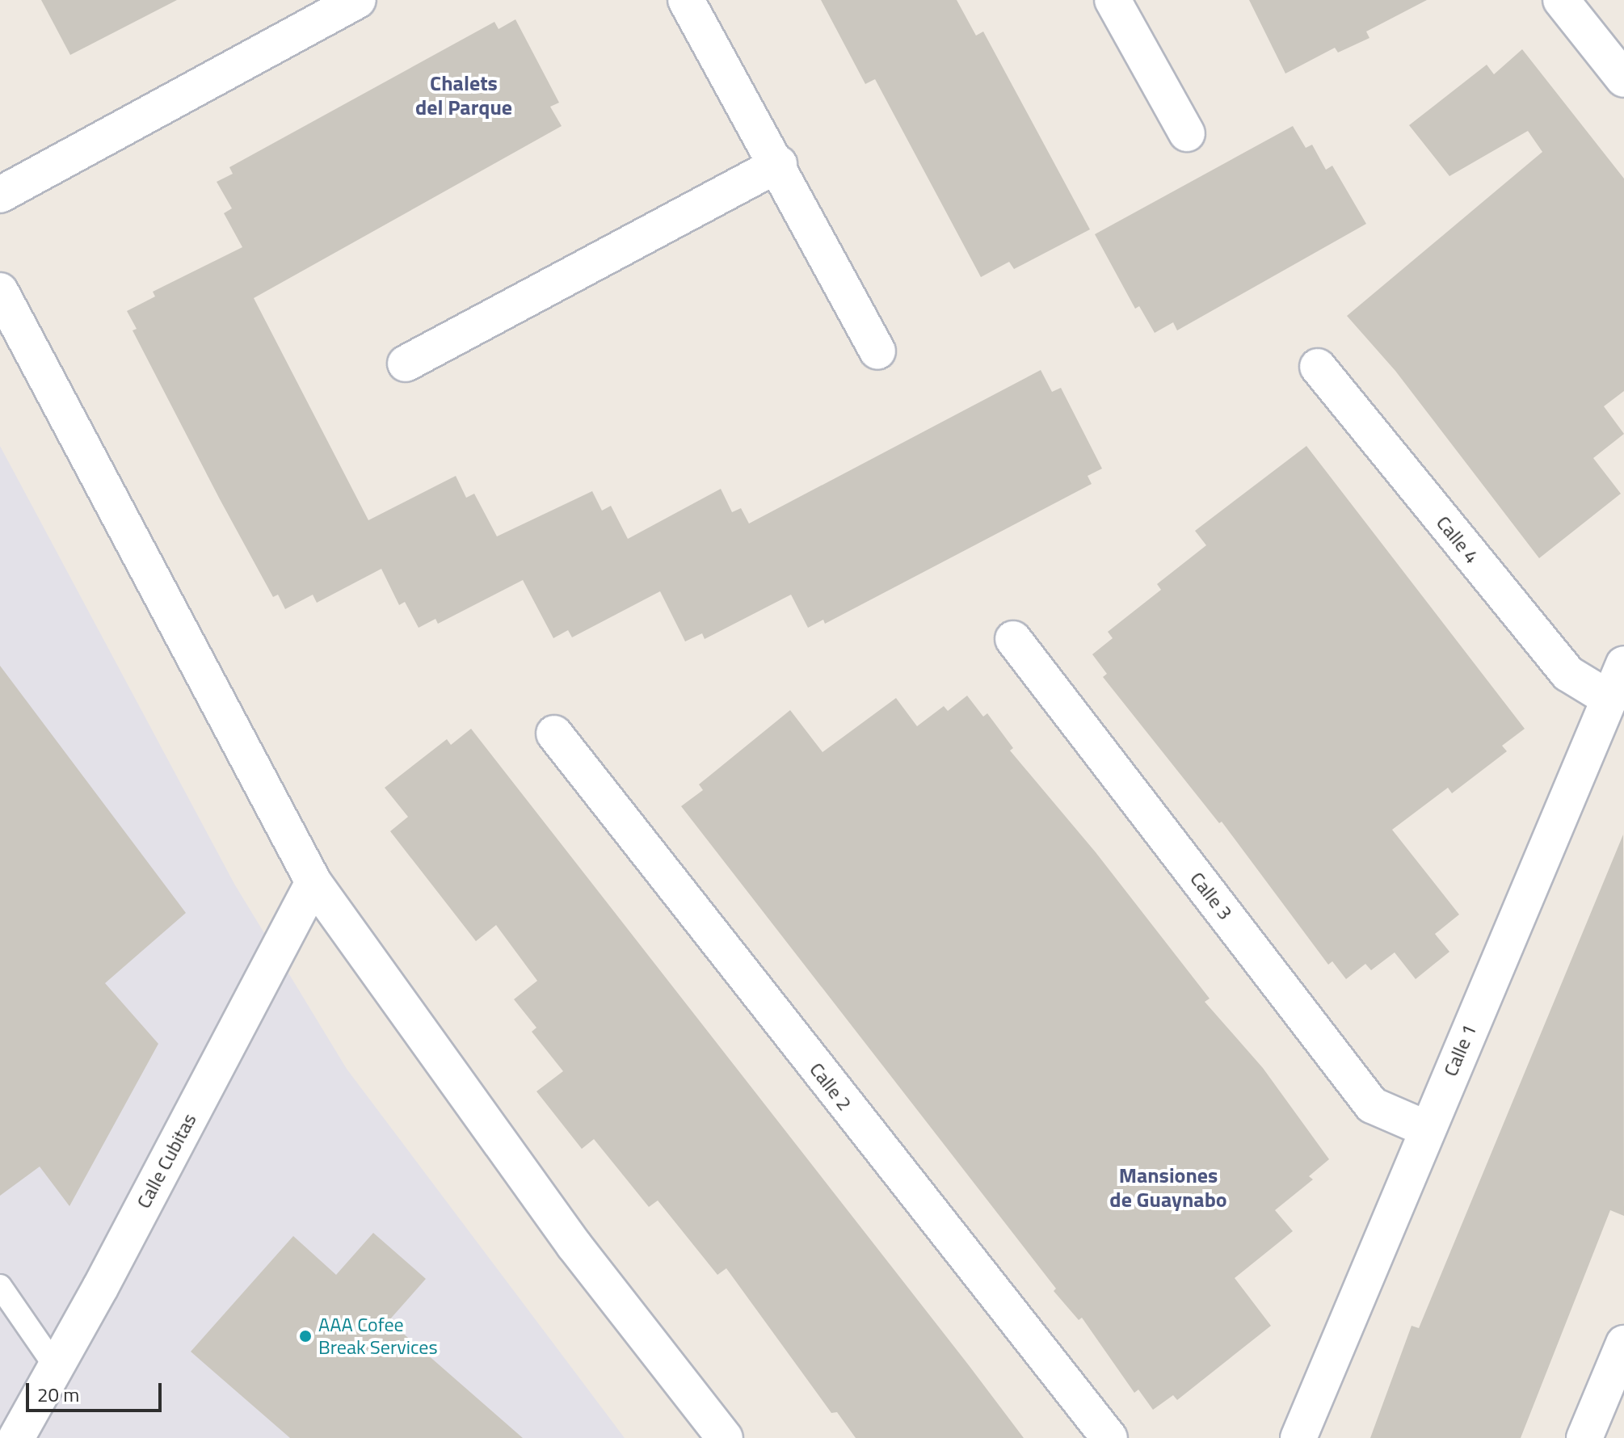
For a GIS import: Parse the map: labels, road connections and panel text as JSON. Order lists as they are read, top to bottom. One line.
{"streets":{"street":["Calle 4","Calle 3","Calle 1","Calle 2","Calle Cubitas"]},"crossings":[["Calle 4","Calle 1"],["Calle 3","Calle 1"]],"districts":["Chalets del Parque","Mansiones de Guaynabo"],"places":["AAA Cofee Break Services"],"scale_bar":"20 m"}
